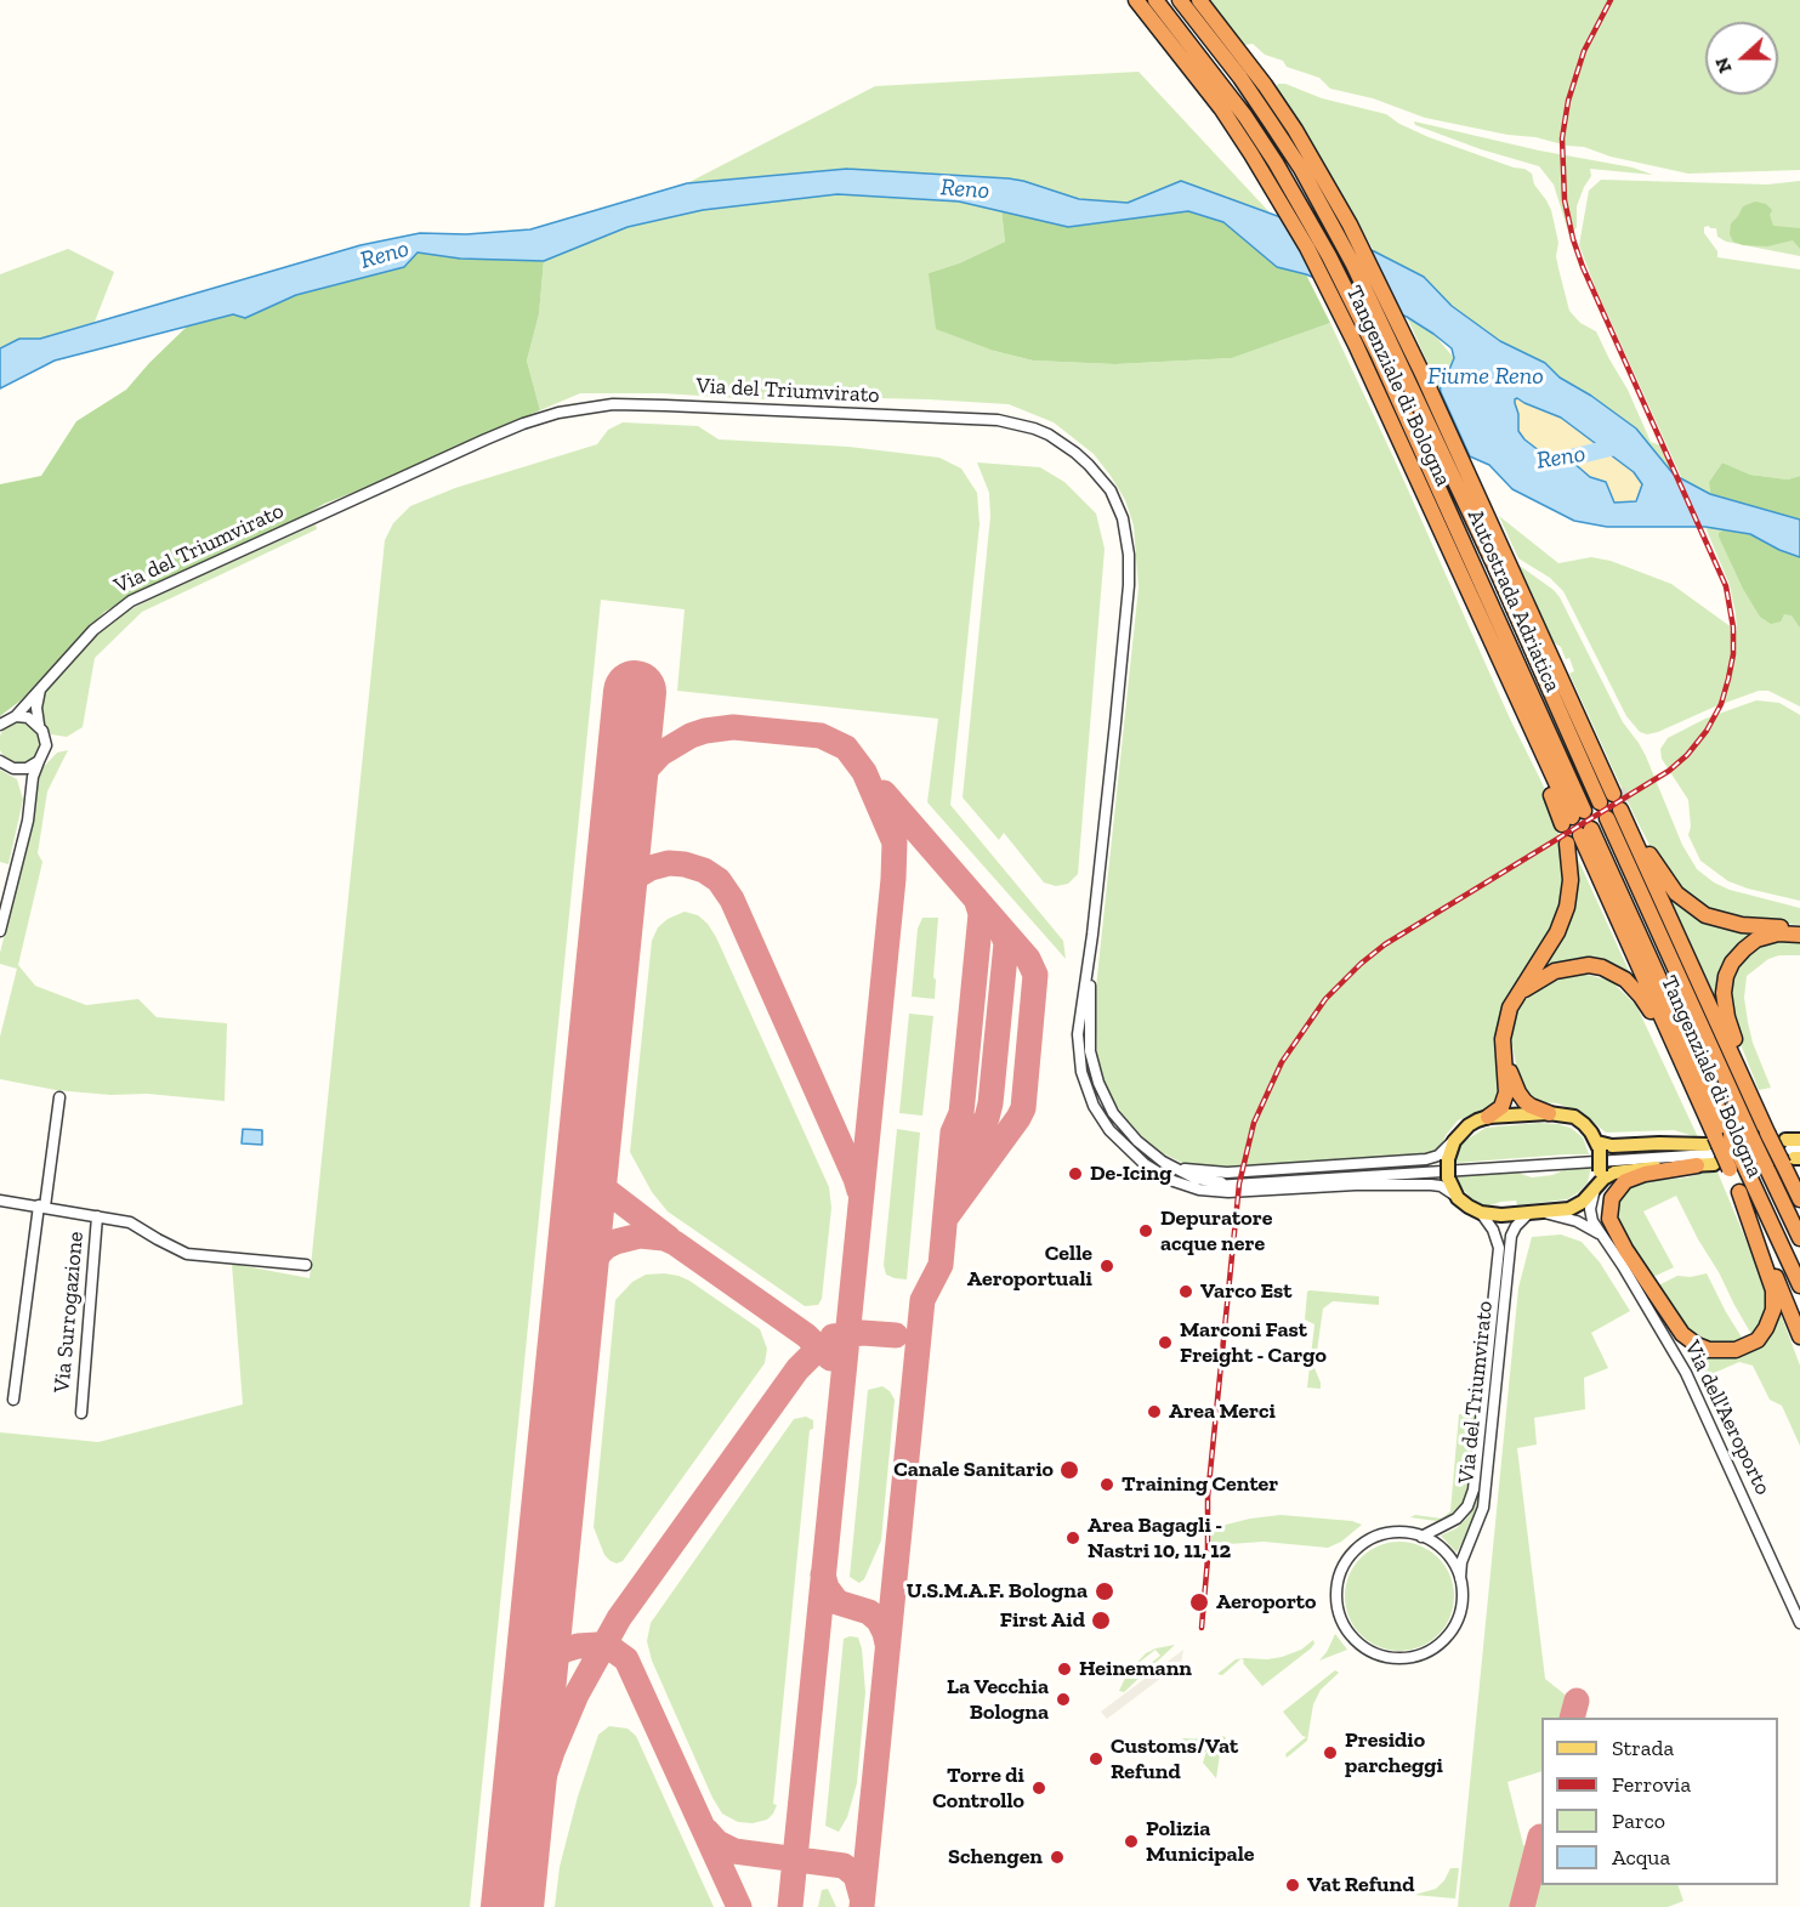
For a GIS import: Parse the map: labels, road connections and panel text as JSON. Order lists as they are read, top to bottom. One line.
{"streets":{"highway":["Tangenziale di Bologna","Autostrada Adriatica"],"main road":["Via del Triumvirato"],"street":["Via Surrogazione","Via dell'Aeroporto"]},"crossings":[["Tangenziale di Bologna","Via del Triumvirato"],["Tangenziale di Bologna","Autostrada Adriatica"],["Via del Triumvirato","Via dell'Aeroporto"]],"water":["Reno","Fiume Reno"],"places":["De-Icing","Depuratore acque nere","Celle Aeroportuali","Varco Est","Marconi Fast Freight - Cargo","Area Merci","Canale Sanitario","Training Center","Area Bagagli - Nastri 10, 11, 12","U.S.M.A.F. Bologna","Aeroporto","First Aid","Heinemann","La Vecchia Bologna","Presidio parcheggi","Customs/Vat Refund","Torre di Controllo","Polizia Municipale","Schengen","Vat Refund"],"legend":["Strada","Ferrovia","Parco","Acqua"],"north":"left"}
